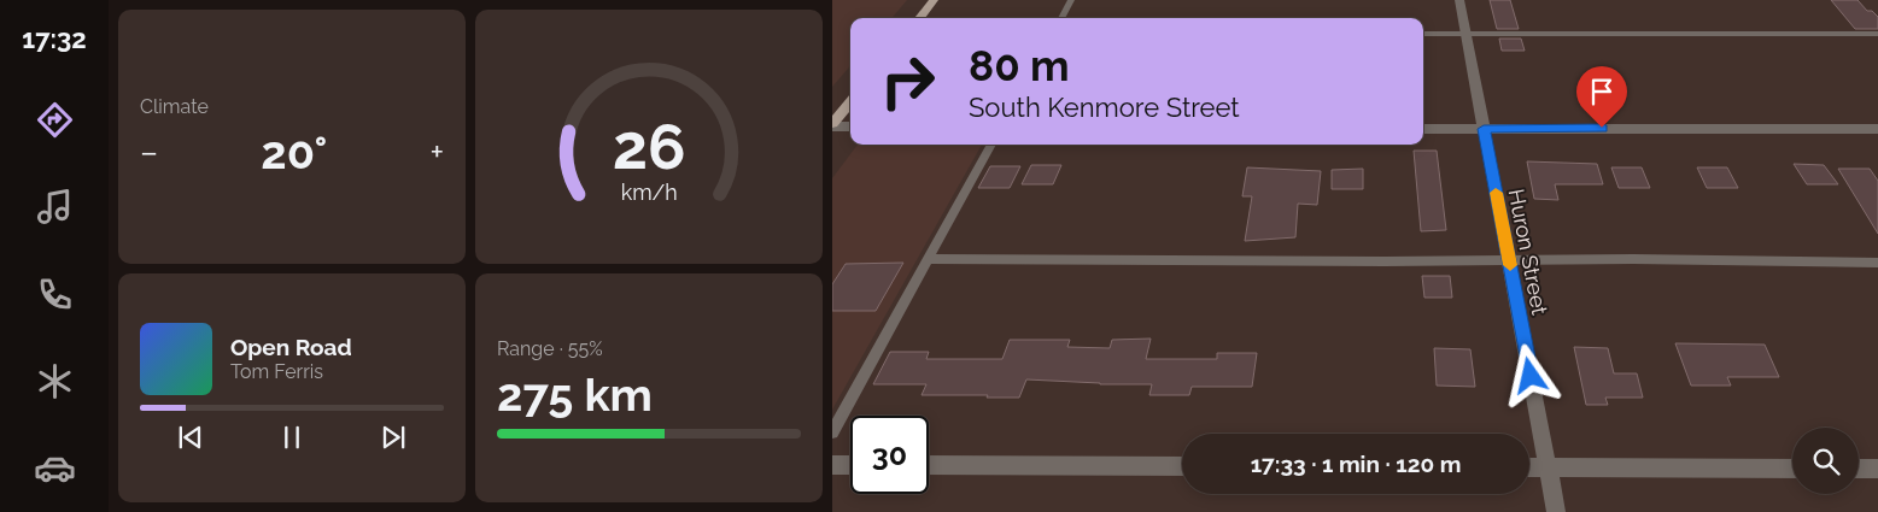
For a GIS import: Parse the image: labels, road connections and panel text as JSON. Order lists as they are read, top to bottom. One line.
{"streets":{"street":["Huron Street"]},"page":{"tabs":"17:32","tile":["Climate",["Range · 55%","275 km"]],"turn":["80 m","South Kenmore Street"],"heat":["−","20°","+"],"song":["Open Road","Tom Ferris"],"limit":"30","trip":"17:33 · 1 min · 120 m","gauge":["26","km/h"]}}
